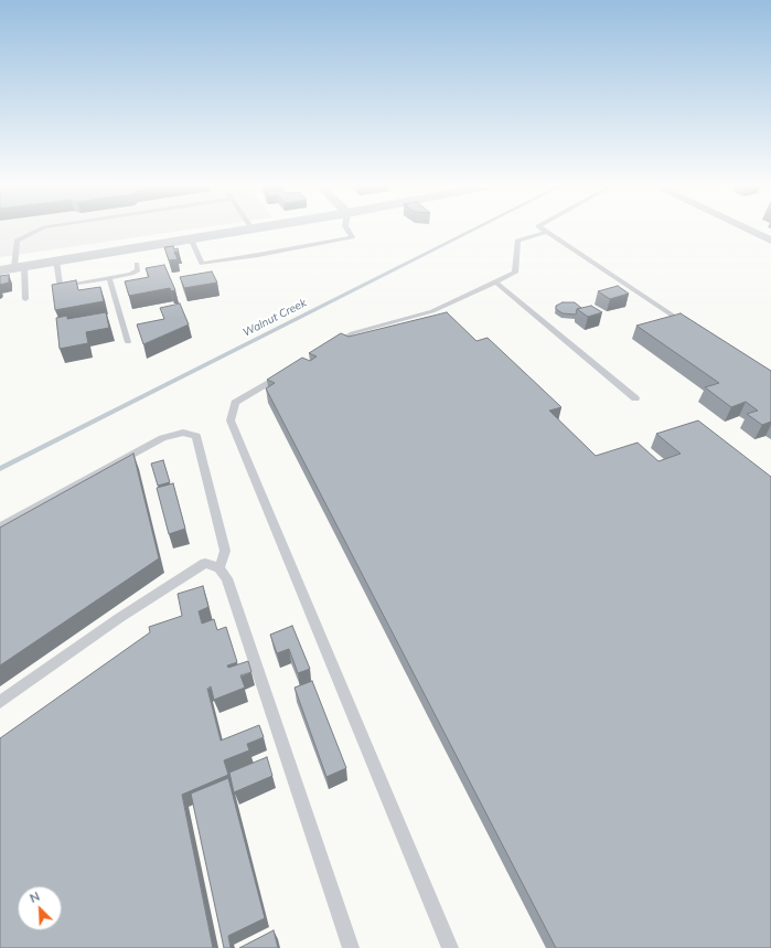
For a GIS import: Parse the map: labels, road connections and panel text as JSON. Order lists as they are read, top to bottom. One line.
{"water":["Walnut Creek"],"north":"top left"}
